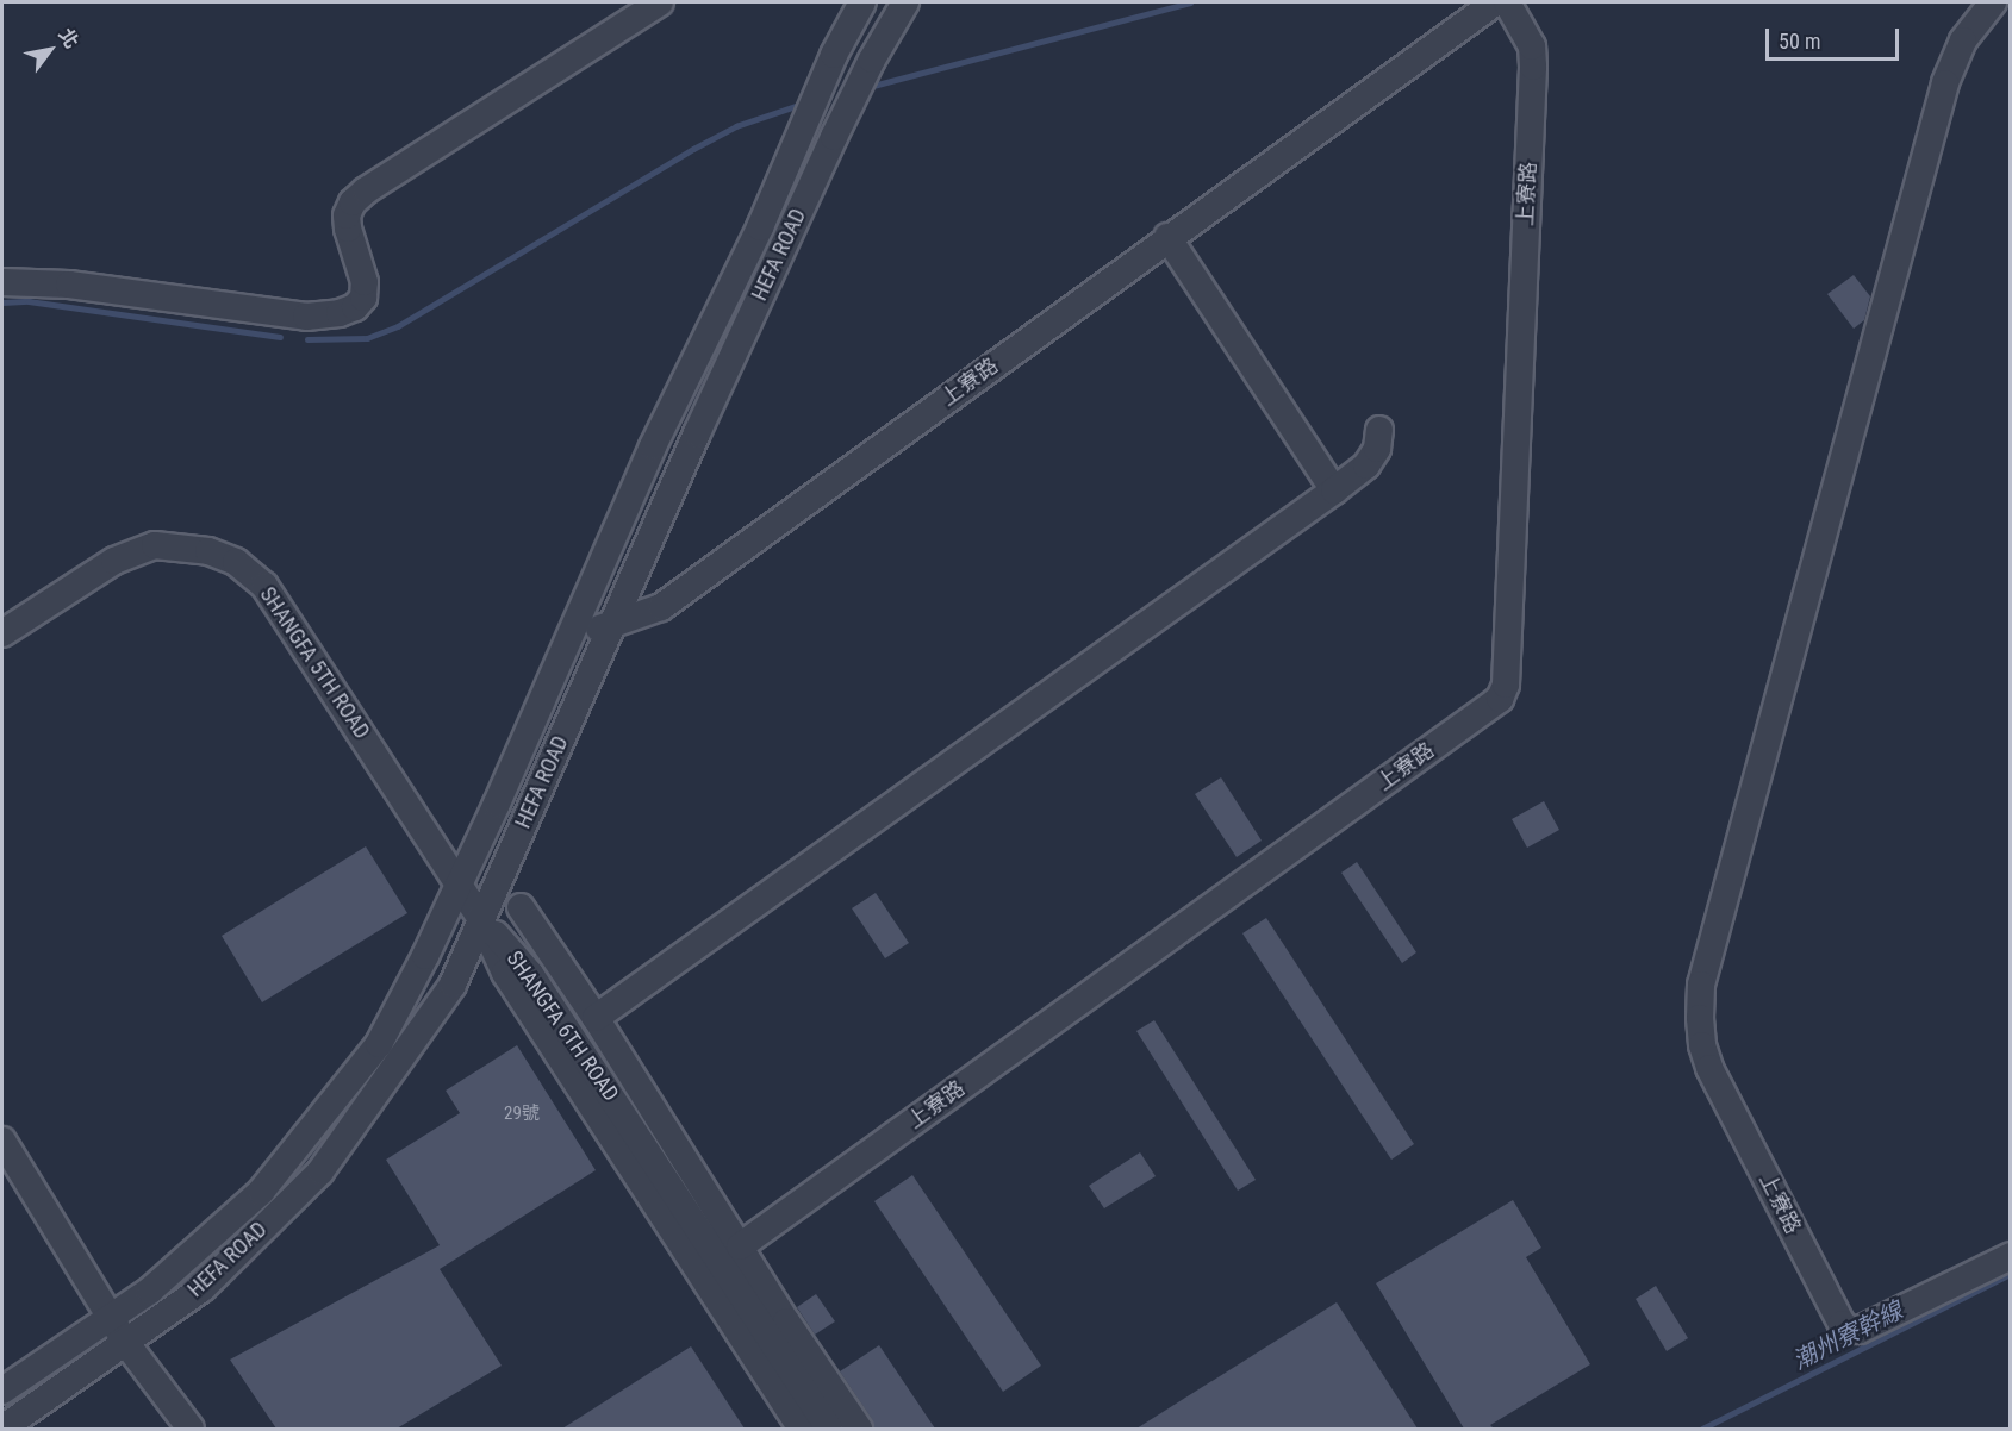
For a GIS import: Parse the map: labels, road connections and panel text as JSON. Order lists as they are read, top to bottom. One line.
{"streets":{"street":["上寮路","HEFA ROAD","SHANGFA 5TH ROAD","SHANGFA 6TH ROAD"]},"crossings":[["上寮路","HEFA ROAD"],["HEFA ROAD","SHANGFA 5TH ROAD"],["HEFA ROAD","SHANGFA 6TH ROAD"],["SHANGFA 5TH ROAD","SHANGFA 6TH ROAD"]],"water":["潮州寮幹線"],"house_numbers":["29號"],"scale_bar":"50 m","north":"top right"}
